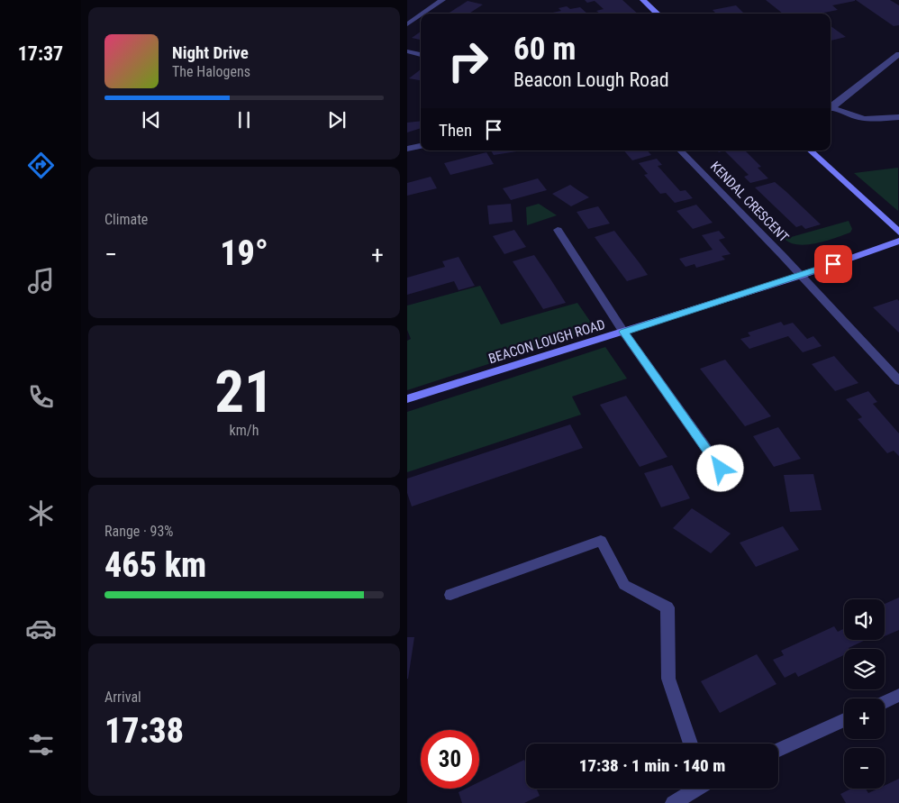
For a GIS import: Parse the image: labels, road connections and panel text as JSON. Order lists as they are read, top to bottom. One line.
{"streets":{"street":["KENDAL CRESCENT","BEACON LOUGH ROAD"]},"crossings":[["KENDAL CRESCENT","BEACON LOUGH ROAD"]],"page":{"tabs":"17:37","turn":["60 m","Beacon Lough Road"],"song":["Night Drive","The Halogens"],"then":"Then","tile":["Climate",["21","km/h"],["Range · 93%","465 km"],["Arrival","17:38"]],"heat":["−","19°","+"],"map_buttons":["+","−"],"limit":"30","trip":"17:38 · 1 min · 140 m"}}
